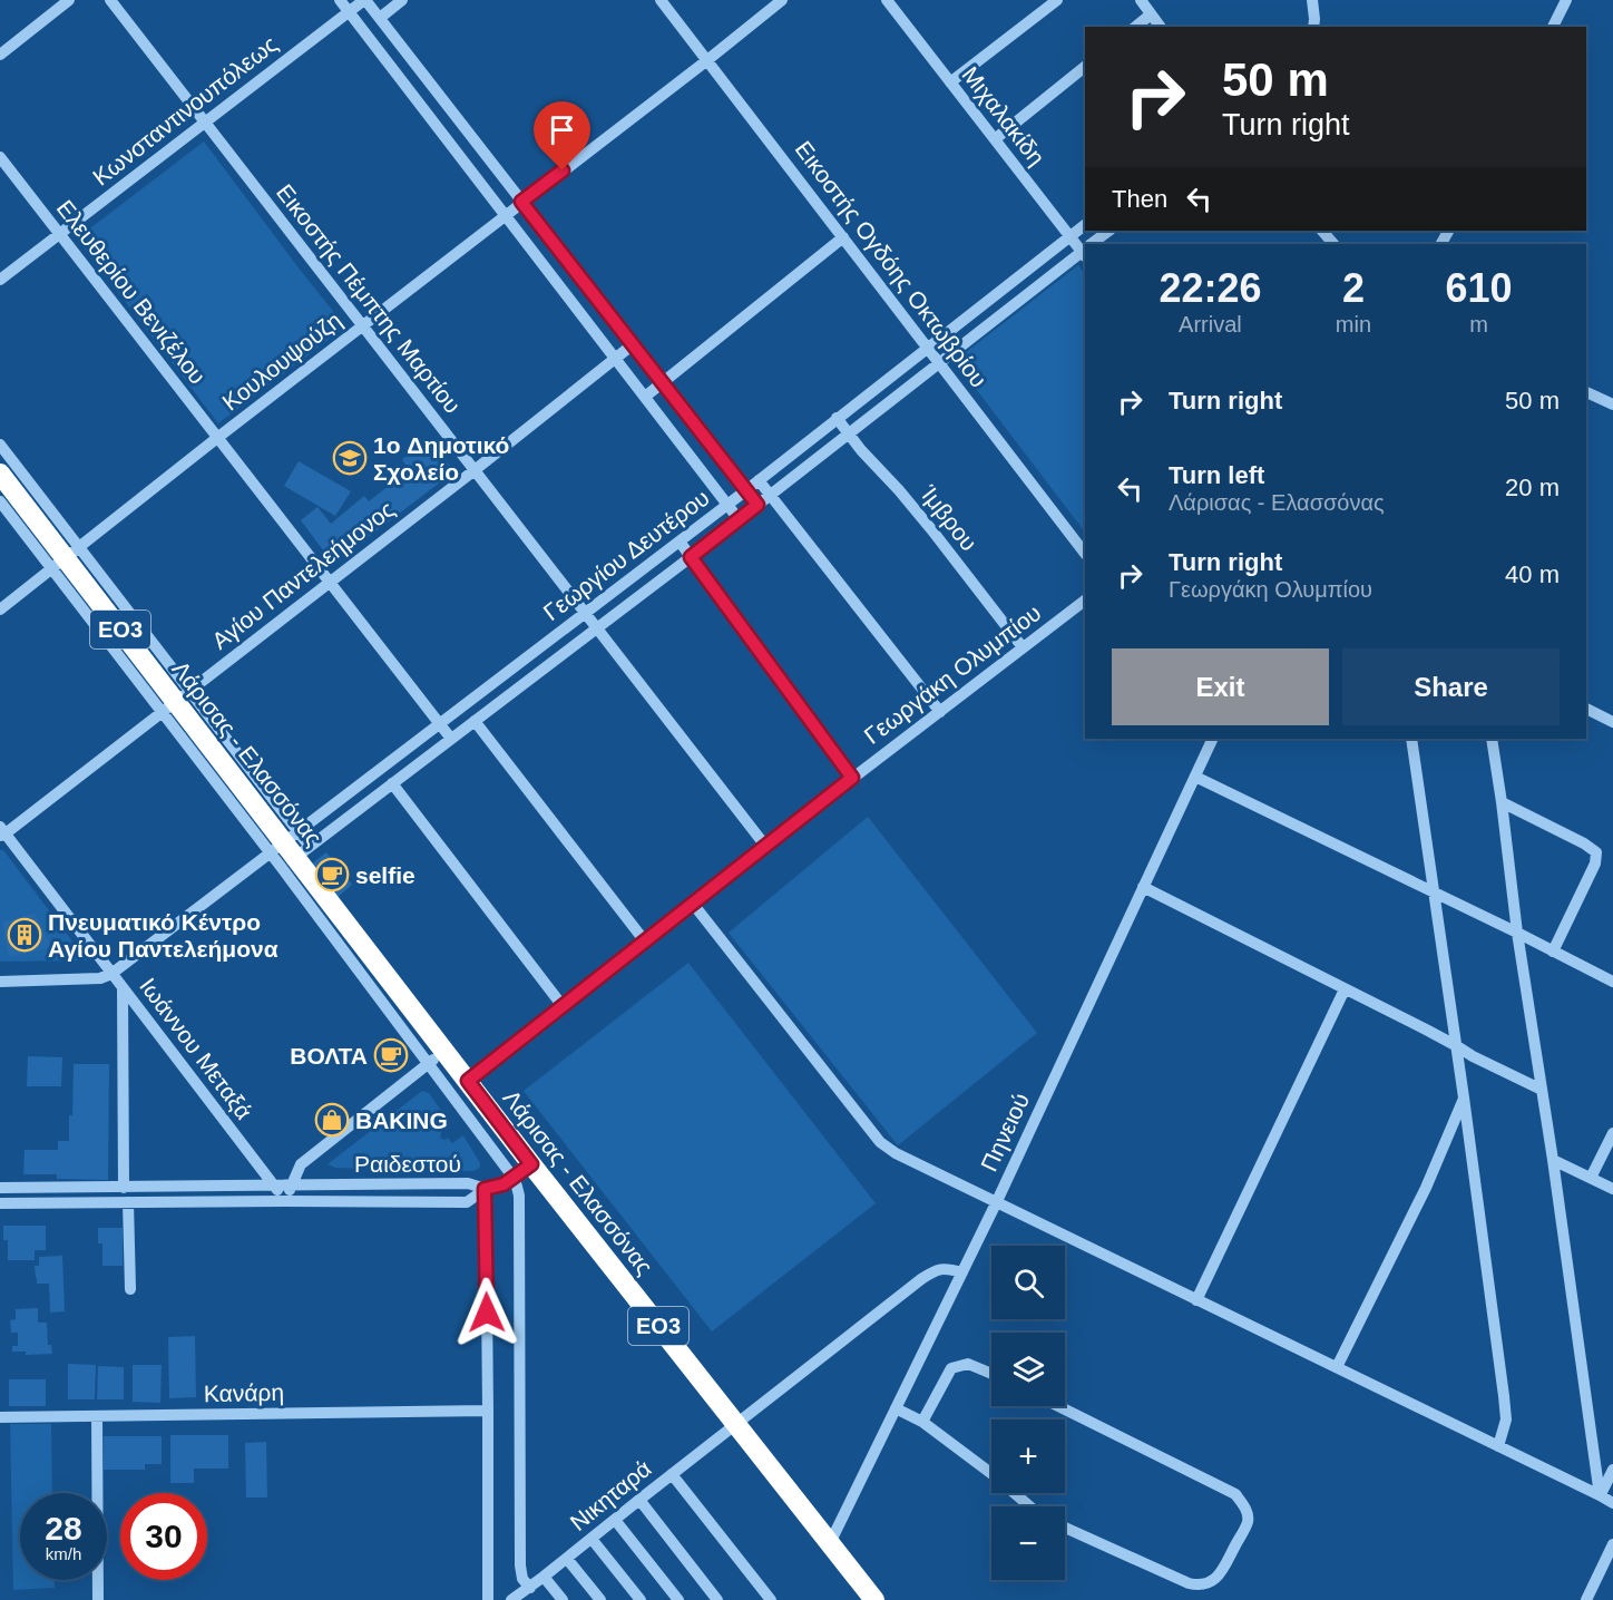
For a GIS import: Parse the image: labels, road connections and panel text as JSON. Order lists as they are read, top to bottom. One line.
{"streets":{"highway":["ΕΟ3","Λάρισας - Ελασσόνας"],"street":["Κωνσταντινουπόλεως","Μιχαλακίδη","Εικοστής Ογδόης Οκτωβρίου","Ελευθερίου Βενιζέλου","Εικοστής Πέμπτης Μαρτίου","Κουλουψούζη","Ίμβρου","Γεωργίου Δευτέρου","Αγίου Παντελεήμονος","Γεωργάκη Ολυμπίου","Ιωάννου Μεταξά","Πηνειού","Ραιδεστού","Κανάρη","Νικηταρά"]},"crossings":[["Κωνσταντινουπόλεως","Ελευθερίου Βενιζέλου"],["Κωνσταντινουπόλεως","Εικοστής Πέμπτης Μαρτίου"],["Μιχαλακίδη","Γεωργίου Δευτέρου"],["Εικοστής Ογδόης Οκτωβρίου","Κουλουψούζη"],["Εικοστής Ογδόης Οκτωβρίου","Γεωργίου Δευτέρου"],["Ελευθερίου Βενιζέλου","Κουλουψούζη"],["Ελευθερίου Βενιζέλου","Γεωργίου Δευτέρου"],["Ελευθερίου Βενιζέλου","Αγίου Παντελεήμονος"],["Εικοστής Πέμπτης Μαρτίου","Κουλουψούζη"],["Εικοστής Πέμπτης Μαρτίου","Γεωργίου Δευτέρου"],["Εικοστής Πέμπτης Μαρτίου","Αγίου Παντελεήμονος"],["Εικοστής Πέμπτης Μαρτίου","Γεωργάκη Ολυμπίου"],["Κουλουψούζη","Λάρισας - Ελασσόνας"],["Ίμβρου","Γεωργίου Δευτέρου"],["Ίμβρου","Γεωργάκη Ολυμπίου"],["Γεωργίου Δευτέρου","Λάρισας - Ελασσόνας"],["Αγίου Παντελεήμονος","Λάρισας - Ελασσόνας"],["Αγίου Παντελεήμονος","Ιωάννου Μεταξά"],["Γεωργάκη Ολυμπίου","Λάρισας - Ελασσόνας"],["Λάρισας - Ελασσόνας","Πηνειού"],["Λάρισας - Ελασσόνας","Νικηταρά"],["Ιωάννου Μεταξά","Ραιδεστού"],["Πηνειού","Νικηταρά"]],"places":{"school or university":["1o Δημοτικό Σχολείο"],"cafe":["selfie","ΒΟΛΤΑ"],"building":["Πνευματικό Κέντρο Αγίου Παντελεήμονα"],"shop":["BAKING"]},"page":{"turn":["50 m","Turn right"],"then":"Then","eta":["22:26","Arrival","2","min","610","m"],"list":[{"name":"Turn right","value":"50 m"},{"name":"Turn left","note":"Λάρισας - Ελασσόνας","value":"20 m"},{"name":"Turn right","note":"Γεωργάκη Ολυμπίου","value":"40 m"}],"buttons":["Exit","Share"],"map_buttons":["+","−"],"speed":"28 km/h","limit":"30"}}
